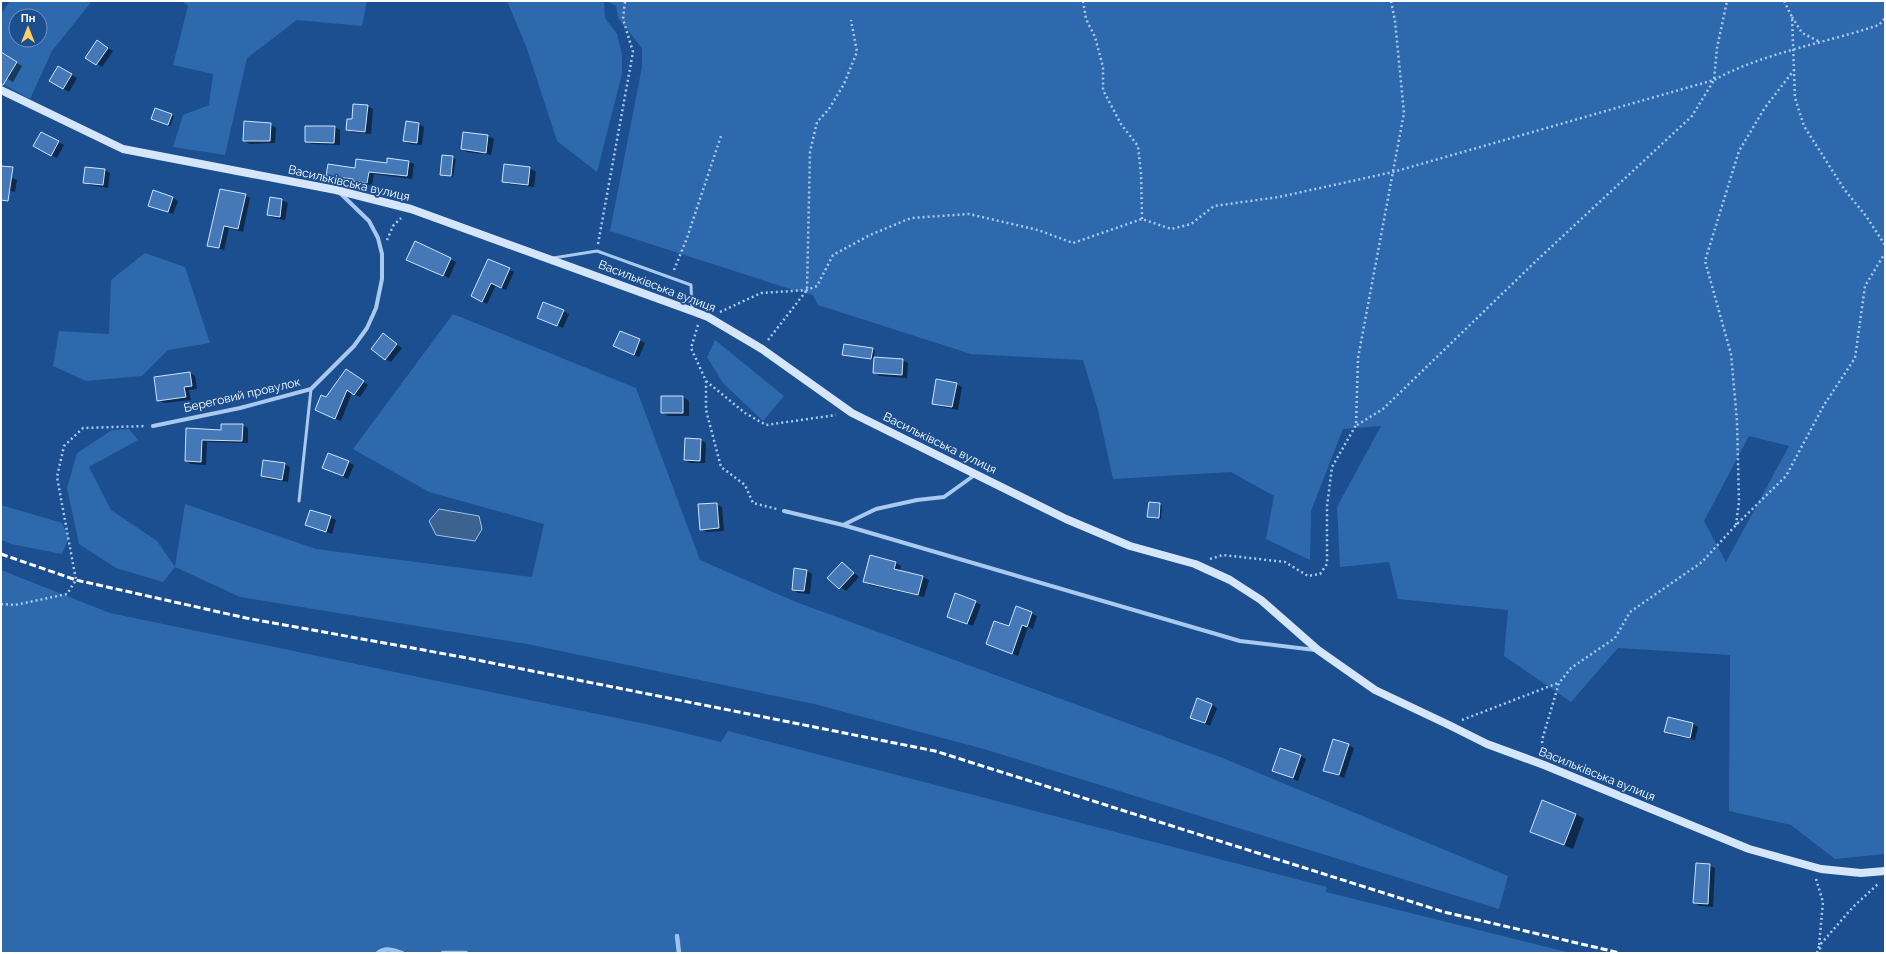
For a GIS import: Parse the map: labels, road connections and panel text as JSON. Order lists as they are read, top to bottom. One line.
{"streets":{"street":["Васильківська вулиця","Береговий провулок"]},"crossings":[["Васильківська вулиця","Береговий провулок"]],"north":"top"}
